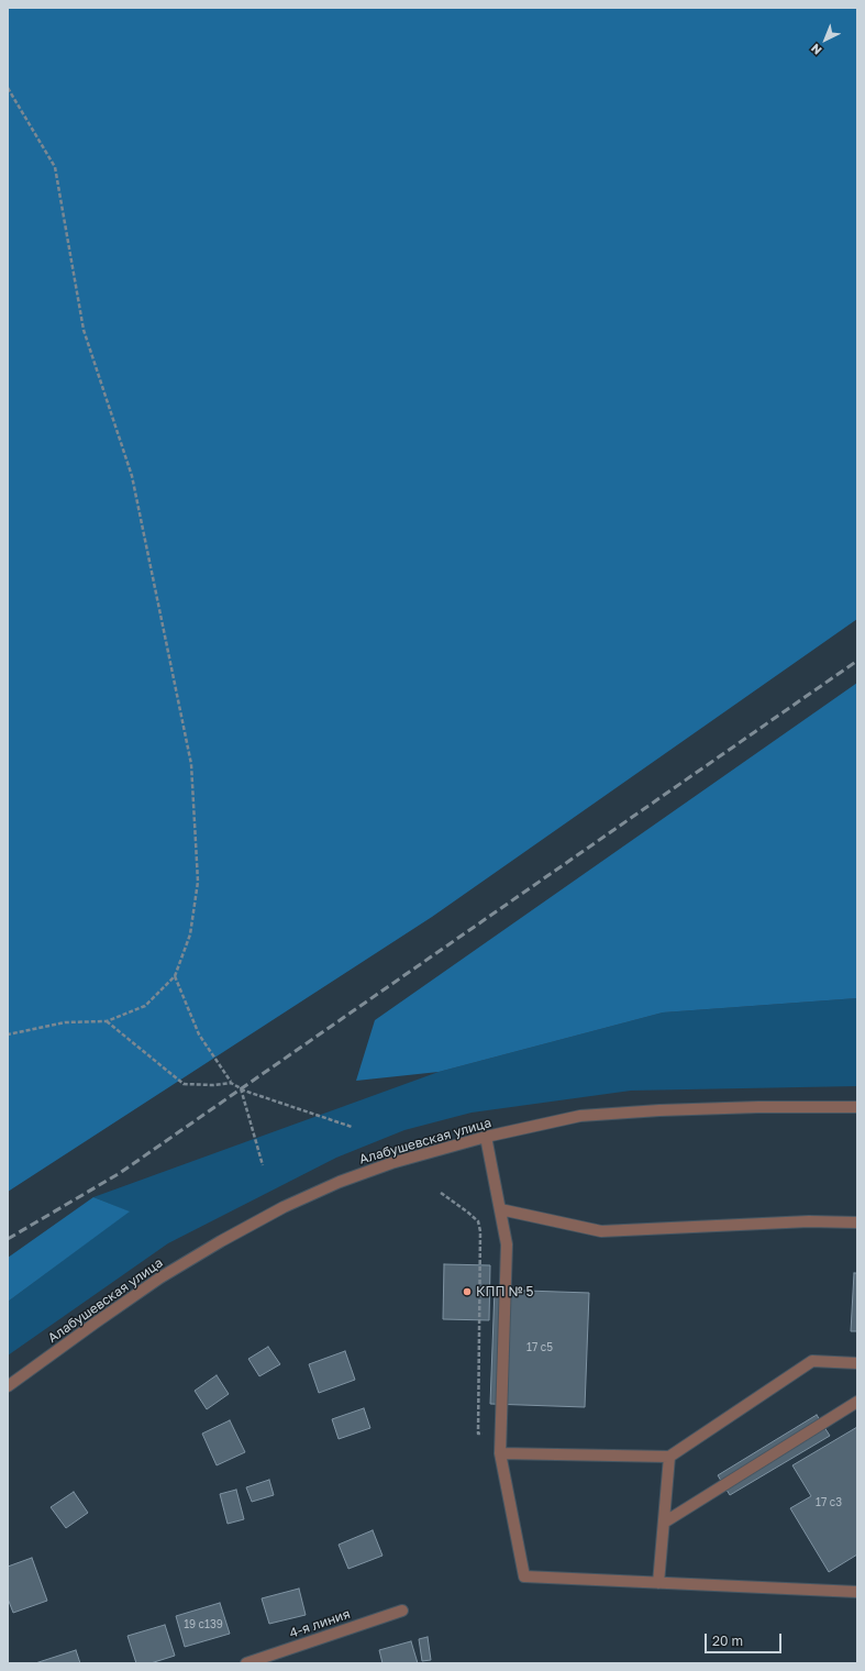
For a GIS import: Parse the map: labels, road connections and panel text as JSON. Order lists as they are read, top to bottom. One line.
{"streets":{"street":["Алабушевская улица","4-я линия"]},"places":["КПП № 5"],"house_numbers":["17 с5","17 с3","19 с139"],"scale_bar":"20 m","north":"bottom left"}
